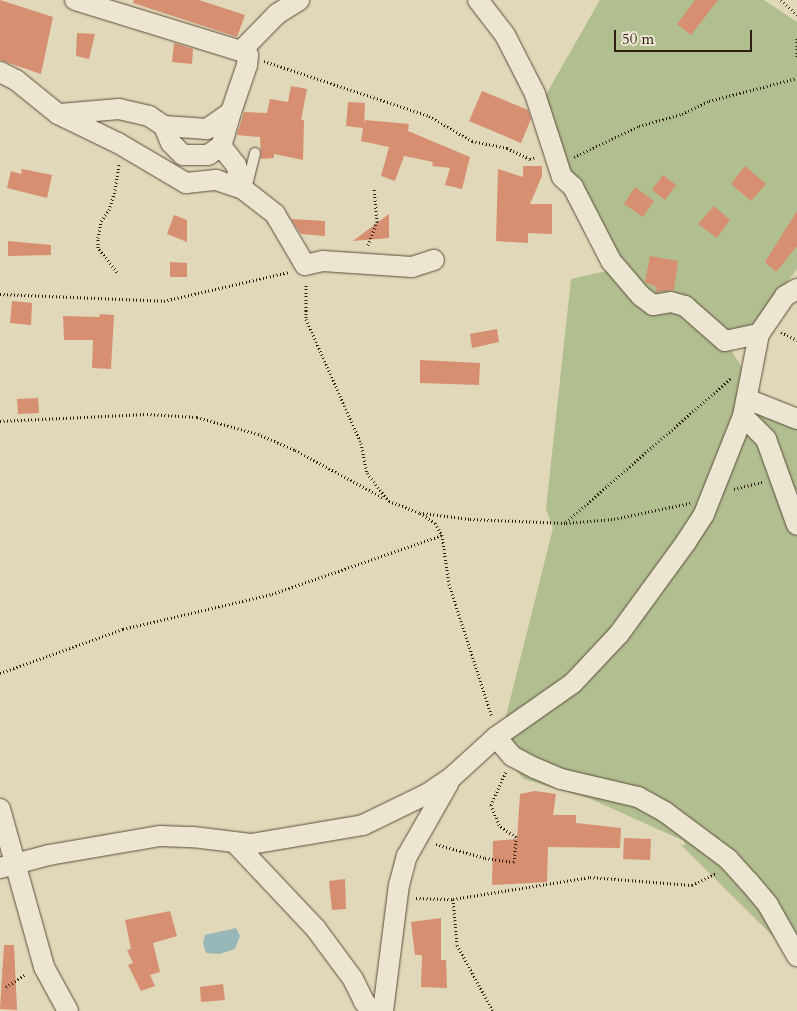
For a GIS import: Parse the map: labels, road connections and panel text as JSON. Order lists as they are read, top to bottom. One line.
{"scale_bar":"50 m"}
